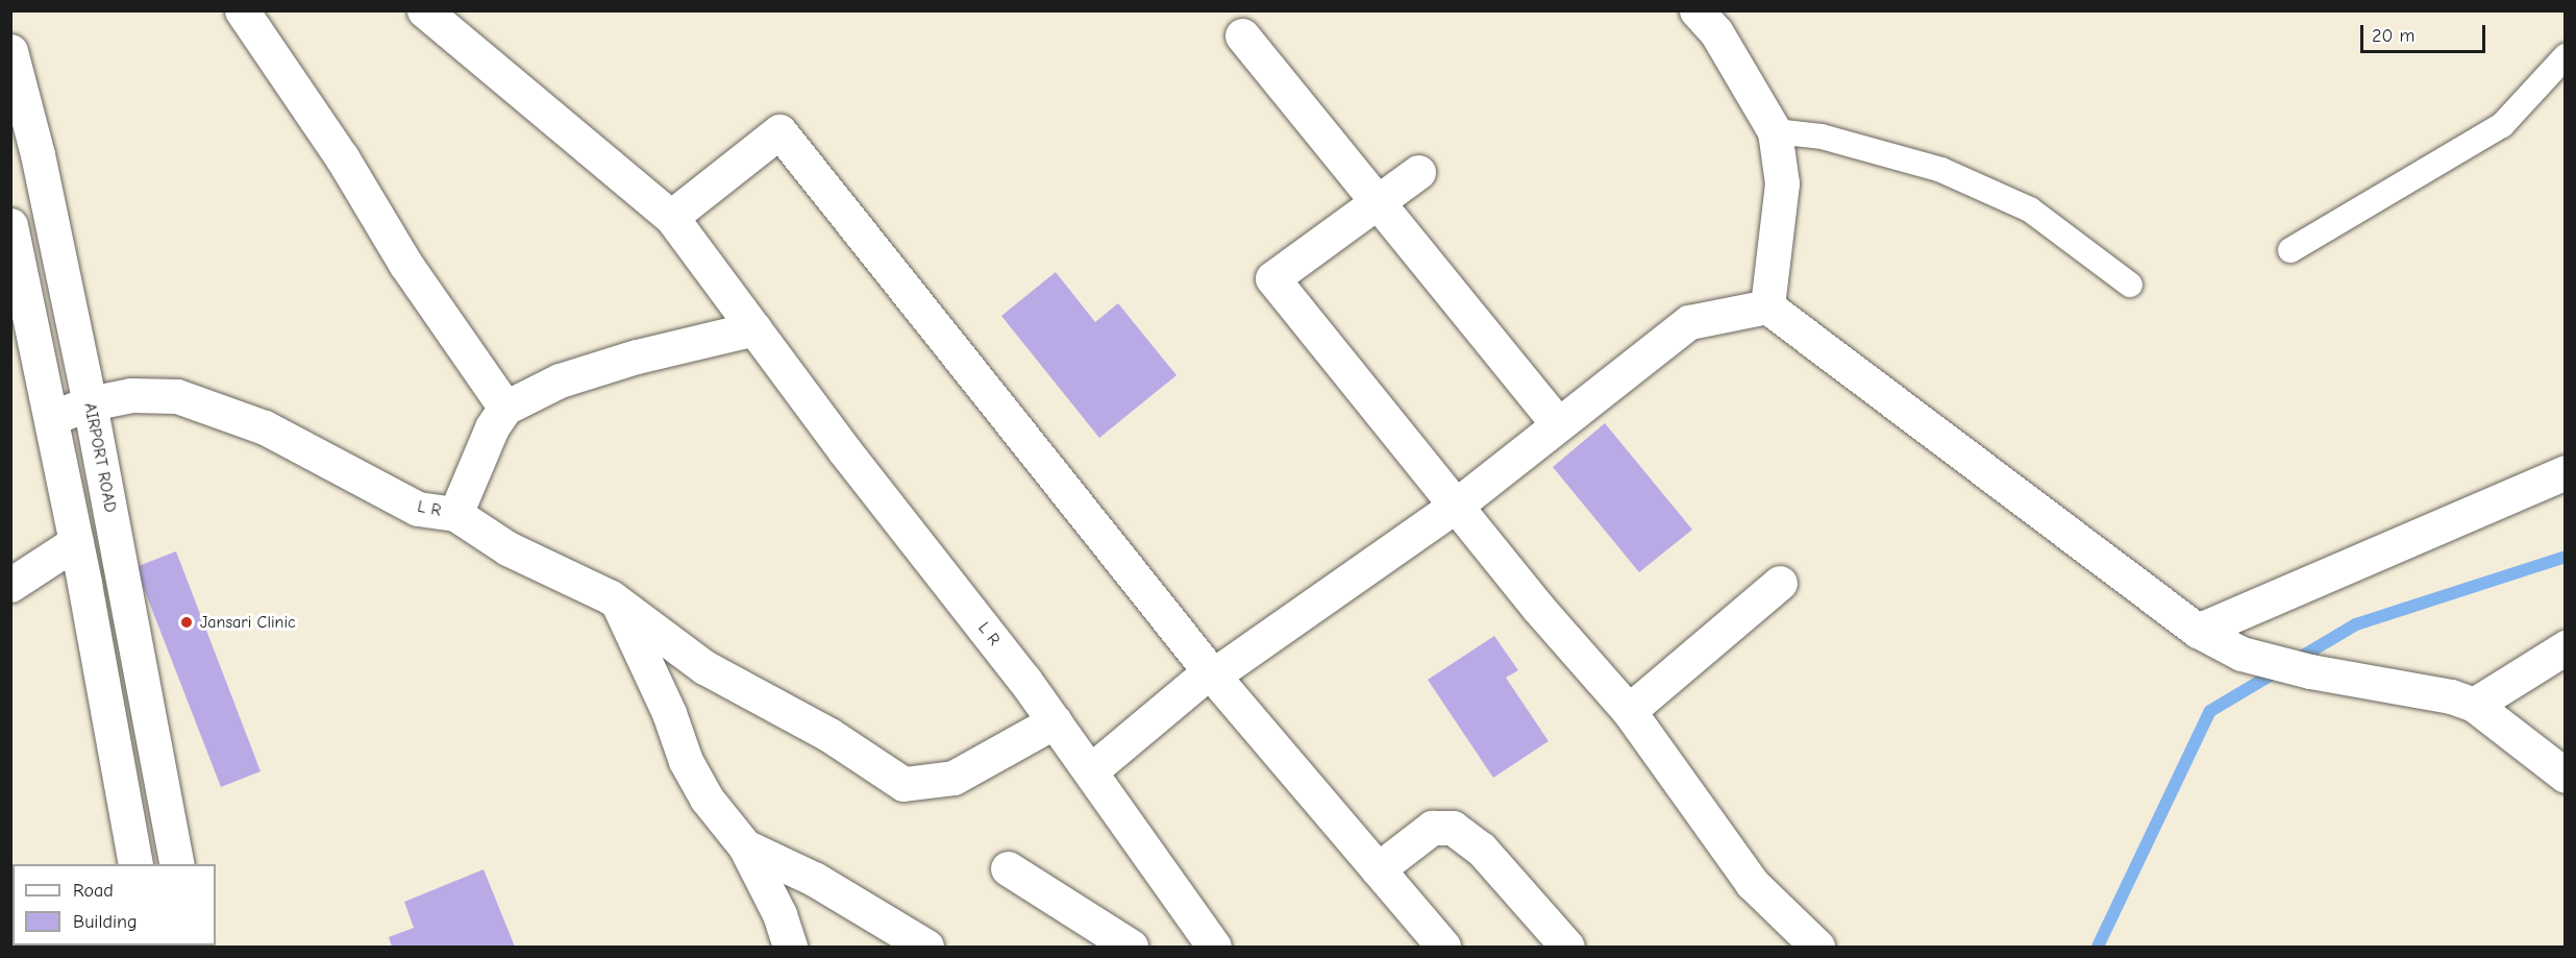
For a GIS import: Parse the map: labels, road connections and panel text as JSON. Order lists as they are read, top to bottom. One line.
{"streets":{"main road":["AIRPORT ROAD","L R"]},"crossings":[["AIRPORT ROAD","L R"]],"places":["Jansari Clinic"],"legend":["Road","Building"],"scale_bar":"20 m"}
